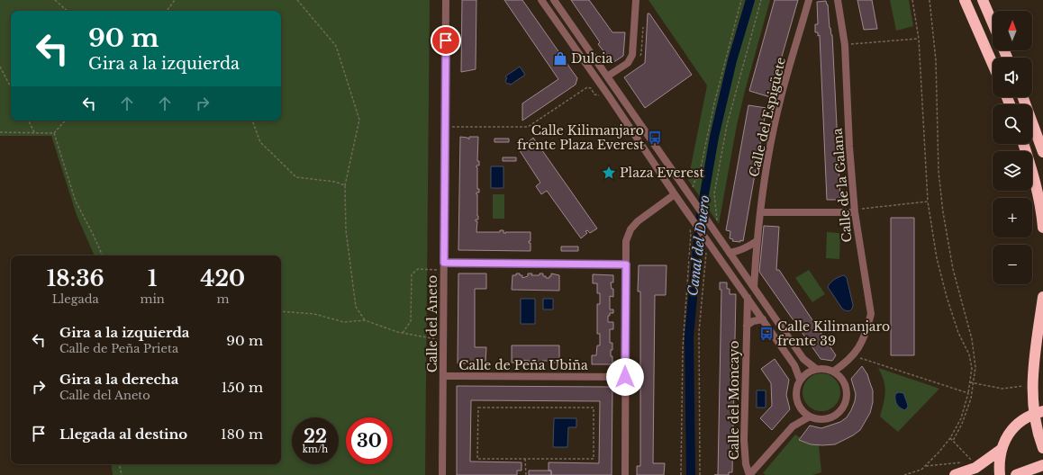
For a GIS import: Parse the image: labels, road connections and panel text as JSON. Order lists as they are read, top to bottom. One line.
{"streets":{"street":["Calle del Espigüete","Calle de la Galana","Calle del Aneto","Calle de Peña Ubiña","Calle del Moncayo"]},"crossings":[["Calle del Aneto","Calle de Peña Ubiña"]],"water":["Canal del Duero"],"places":{"shop":["Dulcia"],"bus stop":["Calle Kilimanjaro frente Plaza Everest","Calle Kilimanjaro frente 39"],"place":["Plaza Everest"]},"north":"top","page":{"map_buttons":["+","−"],"turn":["90 m","Gira a la izquierda"],"eta":["18:36","Llegada","1","min","420","m"],"list":[{"name":"Gira a la izquierda","note":"Calle de Peña Prieta","value":"90 m"},{"name":"Gira a la derecha","note":"Calle del Aneto","value":"150 m"},{"name":"Llegada al destino","value":"180 m"}],"speed":"22 km/h","limit":"30"}}
